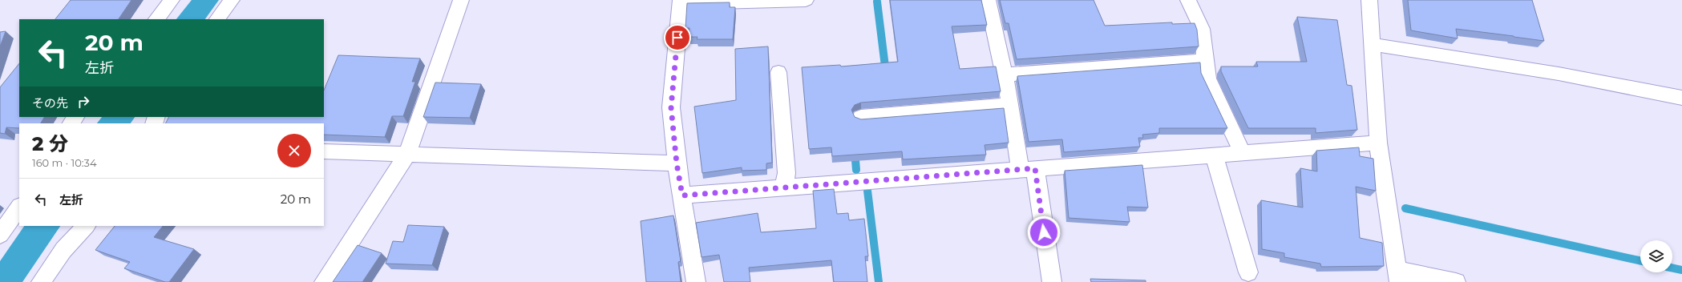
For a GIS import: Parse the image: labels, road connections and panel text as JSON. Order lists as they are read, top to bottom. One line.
{"page":{"turn":["20 m","左折"],"then":"その先","heading":["2 分","160 m · 10:34"],"list":[{"name":"左折","value":"20 m"}]}}
